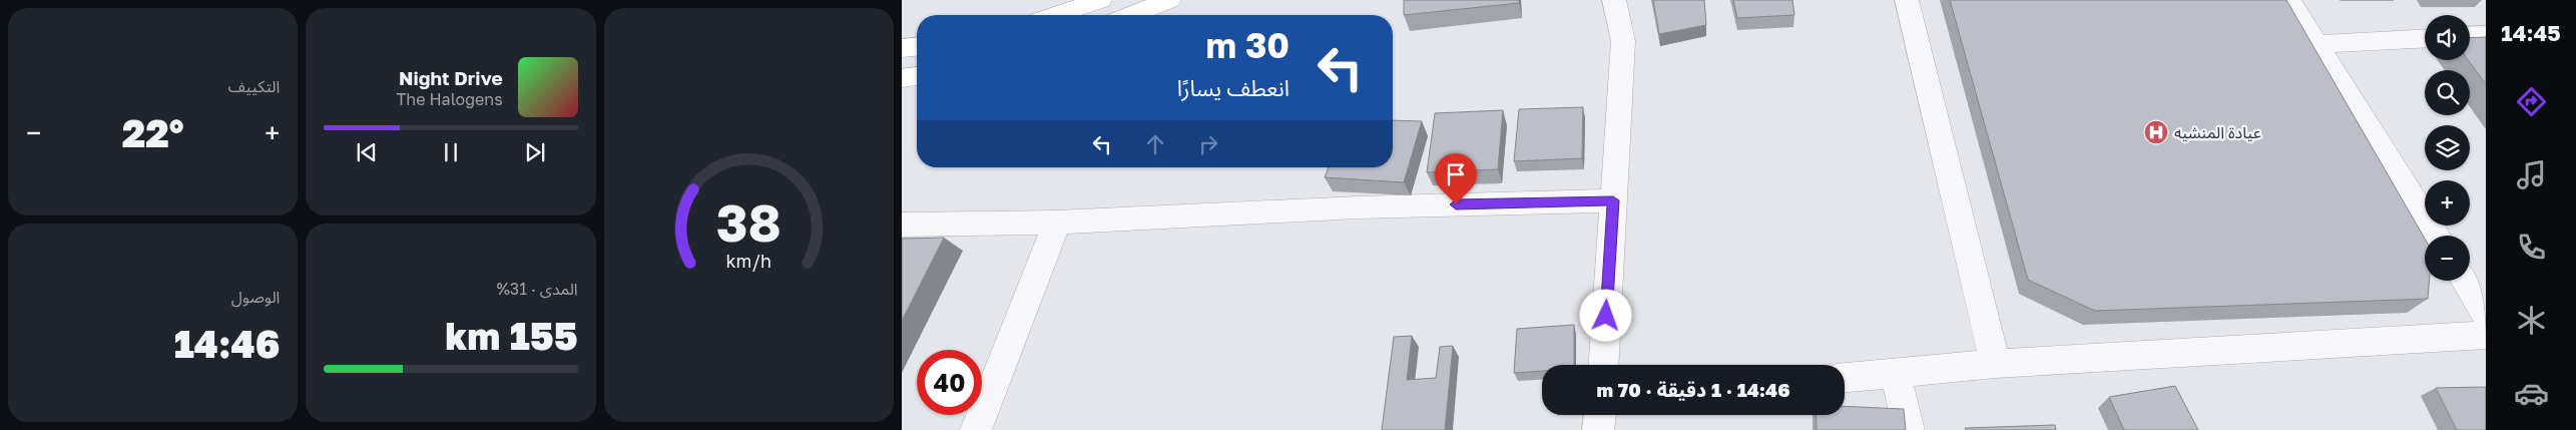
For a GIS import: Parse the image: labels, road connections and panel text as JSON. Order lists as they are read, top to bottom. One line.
{"places":{"hospital":["عيادة المنشيه"]},"page":{"tabs":"14:45","tile":["التكييف",["المدى · 31%","155 km"],["الوصول","14:46"]],"map_buttons":["+","−"],"turn":["30 m","انعطف يسارًا"],"song":["Night Drive","The Halogens"],"heat":["−","22°","+"],"limit":"40","trip":"14:46 · 1 دقيقة · 70 m","gauge":["38","km/h"]}}
